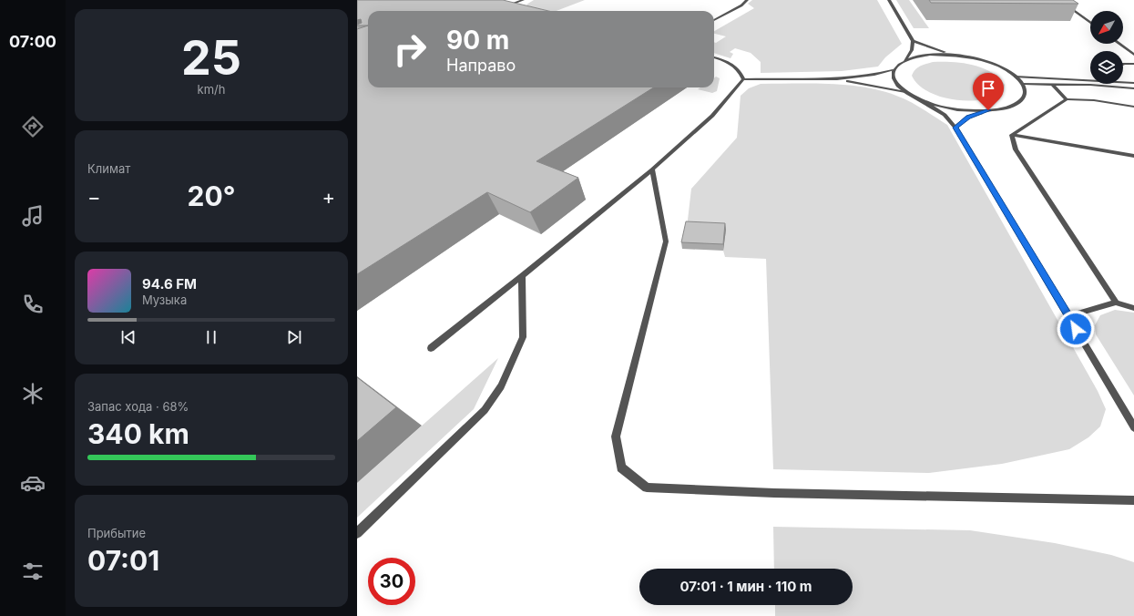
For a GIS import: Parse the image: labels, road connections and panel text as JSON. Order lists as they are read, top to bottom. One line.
{"north":"bottom left","page":{"tabs":"07:00","tile":[["25","km/h"],"Климат",["Запас хода · 68%","340 km"],["Прибытие","07:01"]],"turn":["90 m","Направо"],"heat":["−","20°","+"],"song":["94.6 FM","Музыка"],"limit":"30","trip":"07:01 · 1 мин · 110 m"}}
